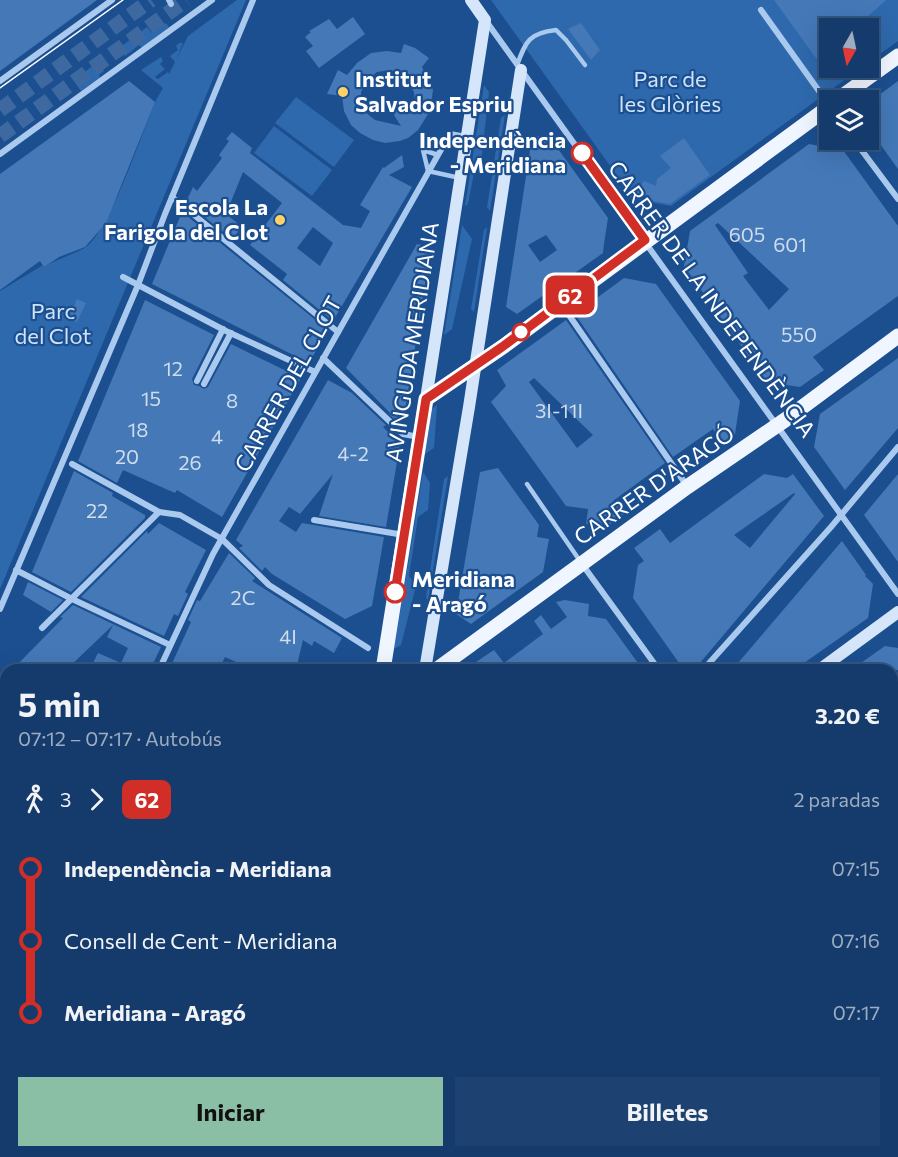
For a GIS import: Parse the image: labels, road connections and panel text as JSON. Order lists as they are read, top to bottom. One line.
{"streets":{"main road":["AVINGUDA MERIDIANA","CARRER D'ARAGÓ"],"street":["CARRER DE LA INDEPENDÈNCIA","CARRER DEL CLOT"]},"crossings":[["CARRER DE LA INDEPENDÈNCIA","AVINGUDA MERIDIANA"],["CARRER DE LA INDEPENDÈNCIA","CARRER D'ARAGÓ"],["AVINGUDA MERIDIANA","CARRER DEL CLOT"]],"parks":["Parc de les Glòries","Parc del Clot"],"places":["Institut Salvador Espriu","Independència - Meridiana","Escola La Farigola del Clot","Meridiana - Aragó"],"lines":["bus line 62"],"house_numbers":["605","601","550","12","15","8","3I-11I","18","4","4-2","20","26","22","2C","4I"],"north":"bottom","page":{"on_map":"62","heading":["5 min","07:12 – 07:17 · Autobús","3.20 €"],"legs":["3","62","2 paradas"],"list":[{"name":"Independència - Meridiana","value":"07:15"},{"name":"Consell de Cent - Meridiana","value":"07:16"},{"name":"Meridiana - Aragó","value":"07:17"}],"buttons":["Iniciar","Billetes"]}}
